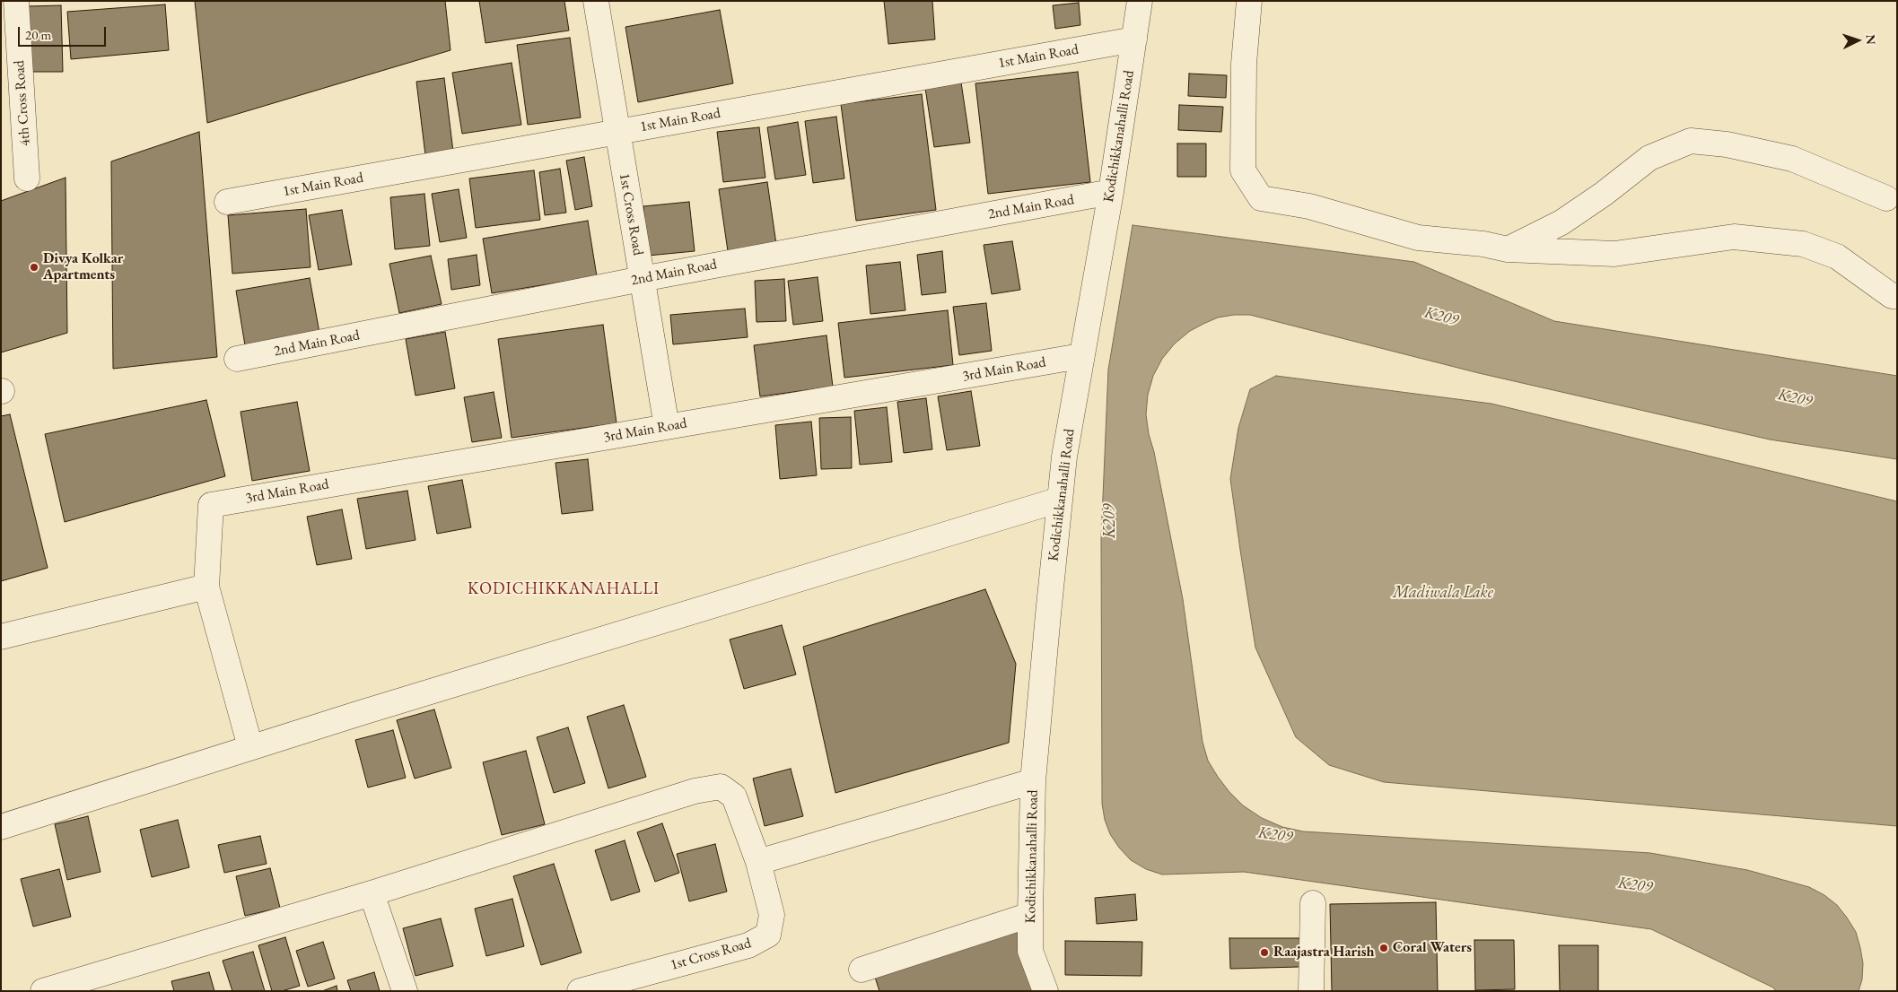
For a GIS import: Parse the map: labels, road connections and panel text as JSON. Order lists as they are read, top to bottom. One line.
{"streets":{"street":["1st Main Road","4th Cross Road","Kodichikkanahalli Road","2nd Main Road","1st Cross Road","3rd Main Road"]},"crossings":[["1st Main Road","Kodichikkanahalli Road"],["1st Main Road","1st Cross Road"],["Kodichikkanahalli Road","2nd Main Road"],["Kodichikkanahalli Road","3rd Main Road"],["2nd Main Road","1st Cross Road"],["1st Cross Road","3rd Main Road"]],"districts":["KODICHIKKANAHALLI"],"water":["K209","Madiwala Lake"],"places":["Divya Kolkar Apartments","Coral Waters","Raajastra Harish"],"scale_bar":"20 m","north":"right"}
